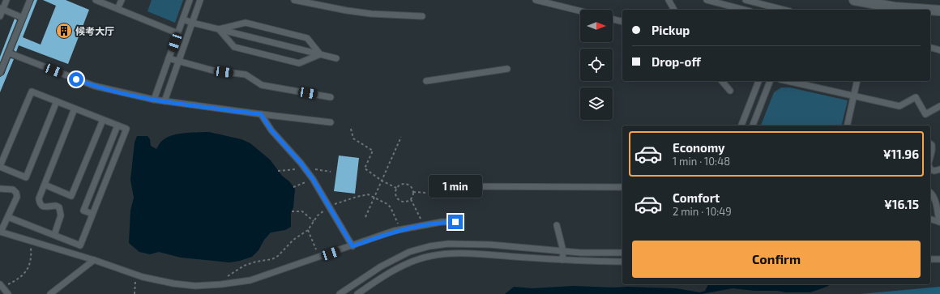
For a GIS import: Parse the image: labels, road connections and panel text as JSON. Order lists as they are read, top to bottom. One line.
{"places":{"building":["候考大厅"]},"north":"right","page":{"banner":["Pickup","Drop-off"],"list":[{"name":"Economy","note":"1 min · 10:48","value":"¥11.96"},{"name":"Comfort","note":"2 min · 10:49","value":"¥16.15"}],"bubble":"1 min","buttons":"Confirm"}}
